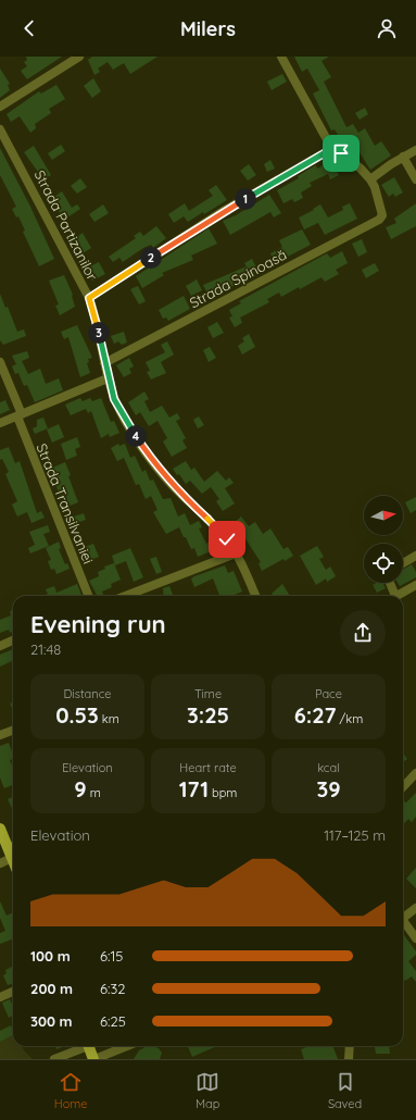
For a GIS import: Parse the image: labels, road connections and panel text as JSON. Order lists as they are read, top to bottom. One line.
{"streets":{"street":["Strada Partizanilor","Strada Spinoasă","Strada Transilvaniei"]},"crossings":[["Strada Partizanilor","Strada Spinoasă"]],"north":"right","page":{"header":"Milers","pins":["1","2","3","4"],"heading":["Evening run","21:48"],"stats":[["Distance","0.53 km"],["Time","3:25"],["Pace","6:27 /km"],["Elevation","9 m"],["Heart rate","171 bpm"],["kcal","39"]],"chart":["Elevation","117–125 m"],"list":[{"name":"100 m","note":"6:15"},{"name":"200 m","note":"6:32"},{"name":"300 m","note":"6:25"}],"tabs":["Home","Map","Saved"]}}
